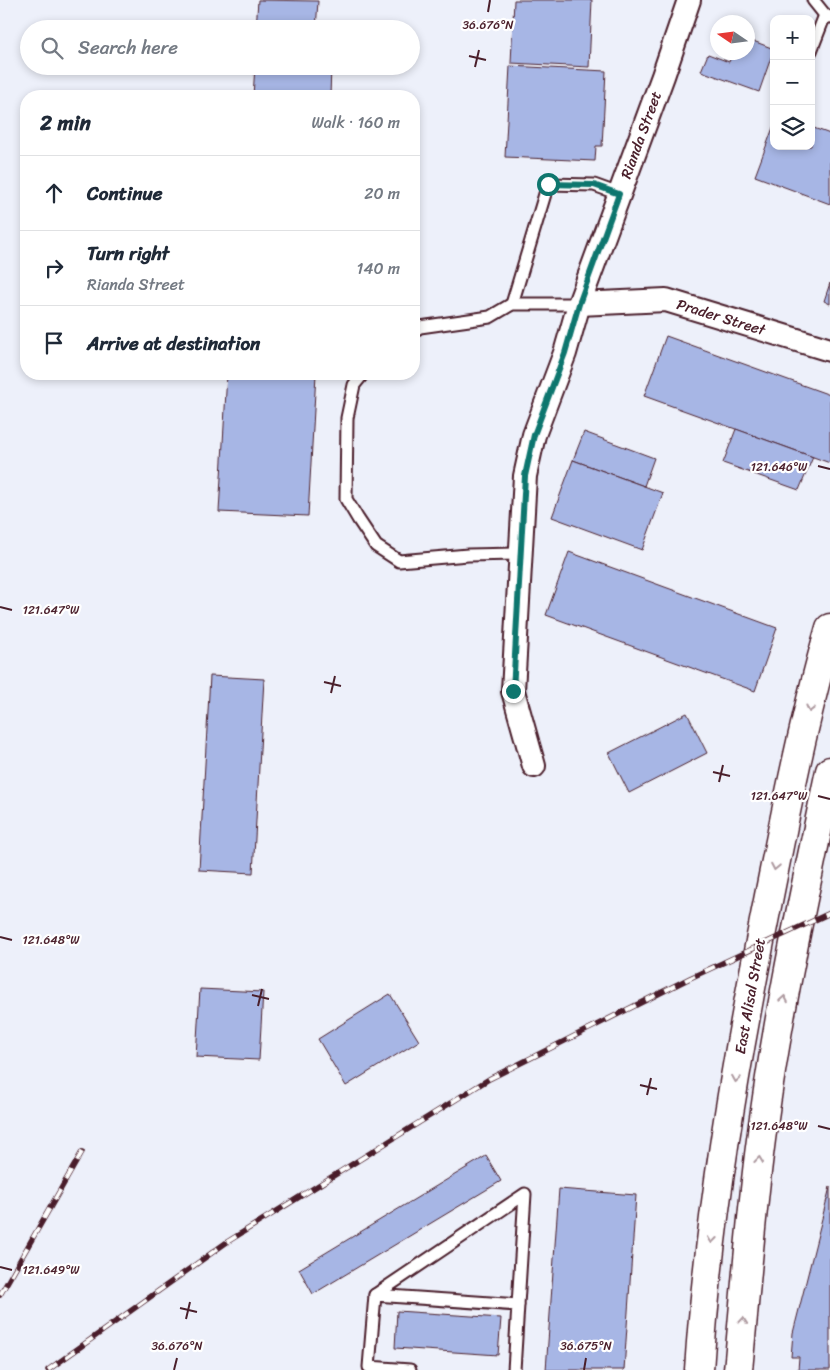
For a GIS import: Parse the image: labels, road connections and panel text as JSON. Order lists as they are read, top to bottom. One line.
{"streets":{"main road":["East Alisal Street"],"street":["Rianda Street","Prader Street"]},"crossings":[["Rianda Street","Prader Street"]],"north":"left","page":{"map_buttons":["+","−"],"search":"Search here","heading":["2 min","Walk · 160 m"],"list":[["Continue","20 m"],["Turn right","Rianda Street","140 m"],"Arrive at destination"]},"coordinates":["36.676°N","121.646°W","121.647°W","121.648°W","121.649°W","36.675°N"]}
